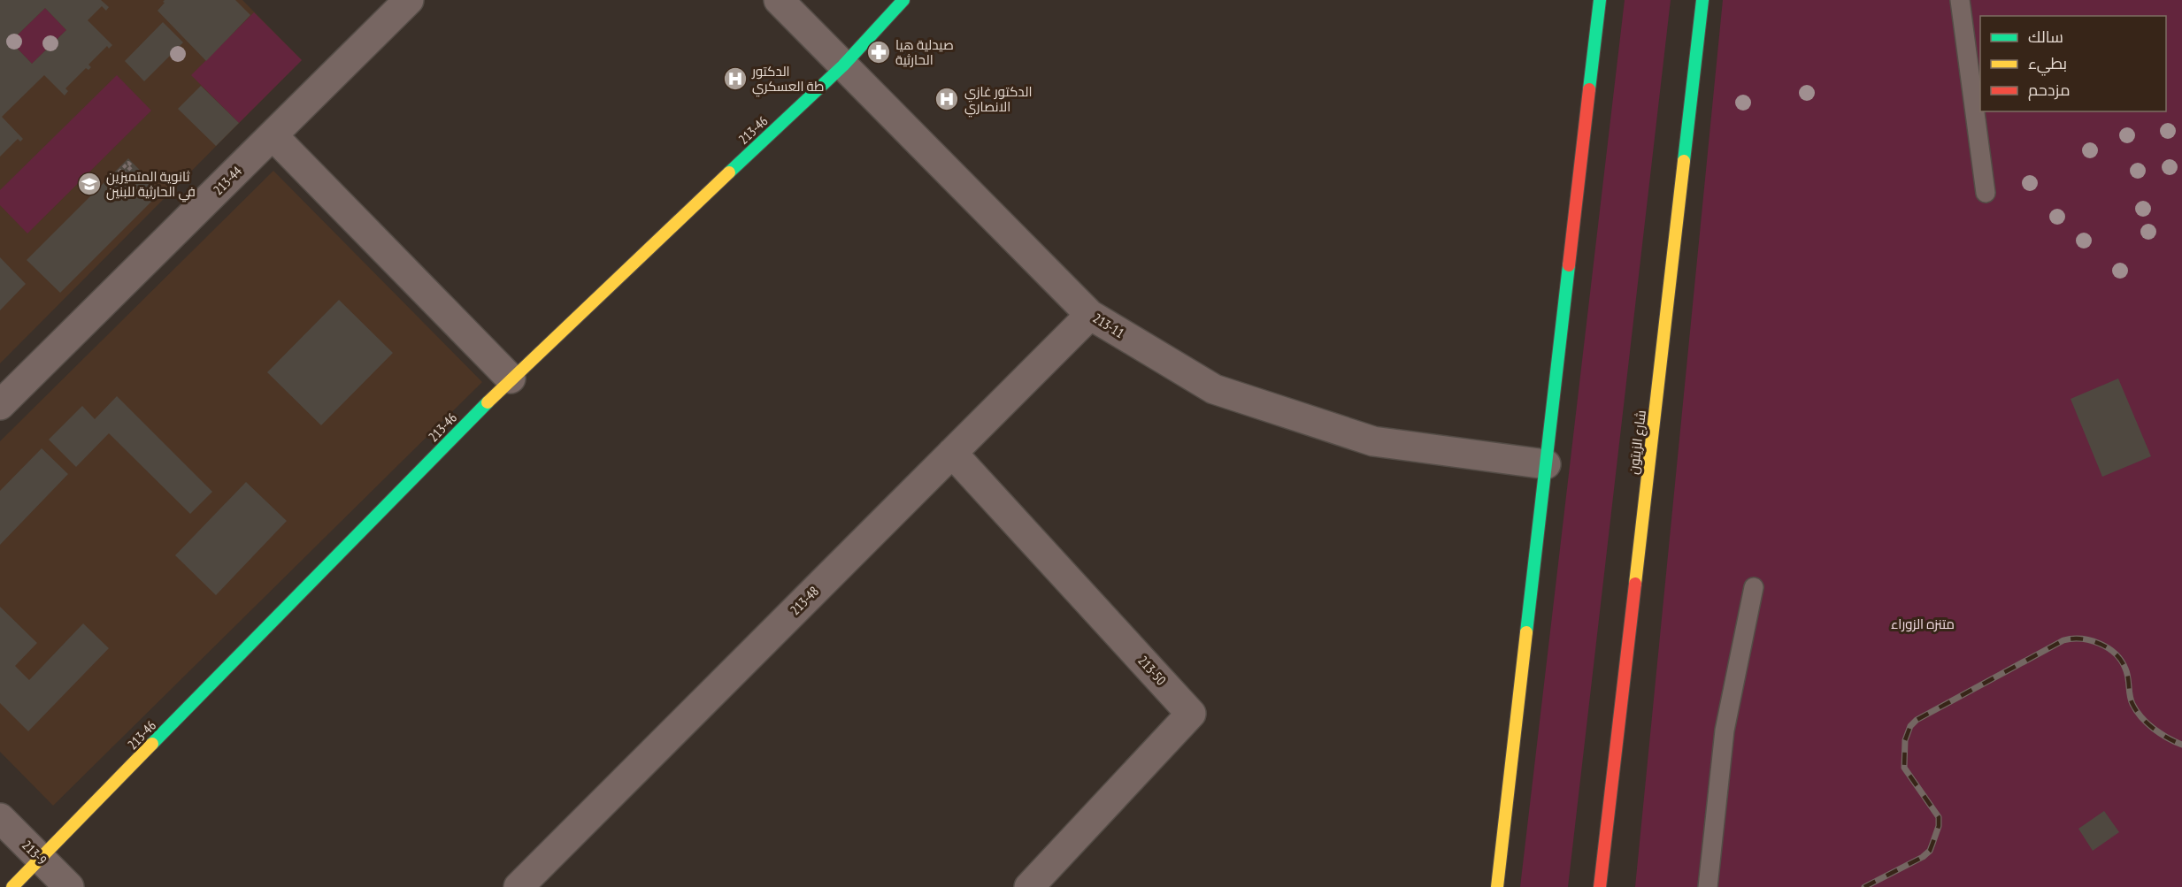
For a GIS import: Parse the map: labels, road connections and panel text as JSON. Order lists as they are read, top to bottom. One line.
{"streets":{"main road":["213-46","شارع الزيتون"],"street":["213-44","213-11","213-48","213-50","213-9"]},"crossings":[["213-46","213-11"],["213-46","213-9"],["213-11","213-48"],["213-48","213-50"]],"parks":["متنزه الزوراء"],"places":{"pharmacy":["صيدلية هيا الحارثية"],"hospital":["الدكتور طة العسكري","الدكتور غازي الانصاري"],"school or university":["ثانوية المتميزين في الحارثية للبنين"]},"legend":["سالك","بطيء","مزدحم"]}
